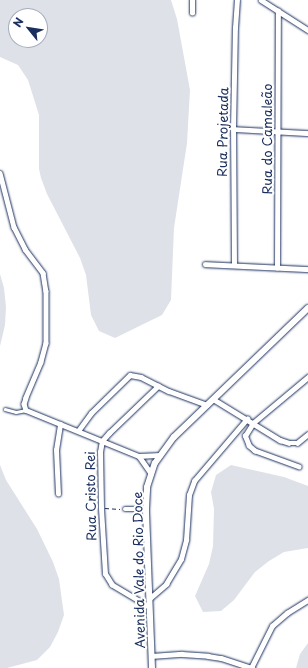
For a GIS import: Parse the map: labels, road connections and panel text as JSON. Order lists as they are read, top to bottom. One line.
{"streets":{"street":["Rua Projetada","Rua do Camaleão","Rua Cristo Rei","Avenida Vale do Rio Doce"]},"crossings":[["Rua Cristo Rei","Avenida Vale do Rio Doce"]],"north":"top left"}
